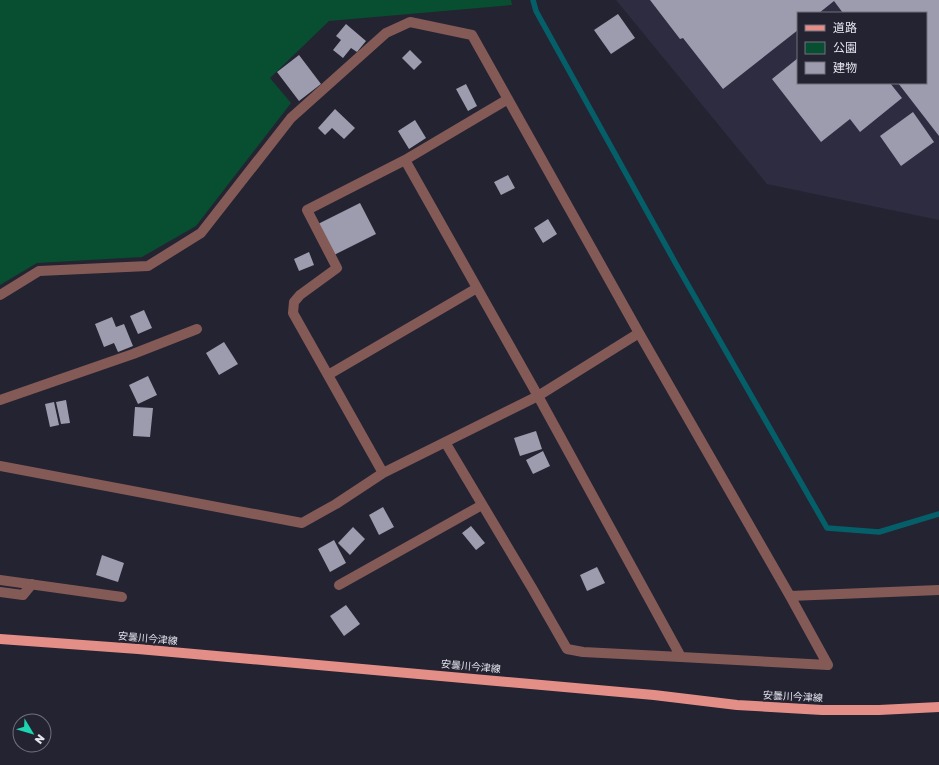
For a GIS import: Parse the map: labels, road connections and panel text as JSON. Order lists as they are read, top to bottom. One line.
{"streets":{"main road":["安曇川今津線"]},"legend":["道路","公園","建物"],"north":"bottom right"}
